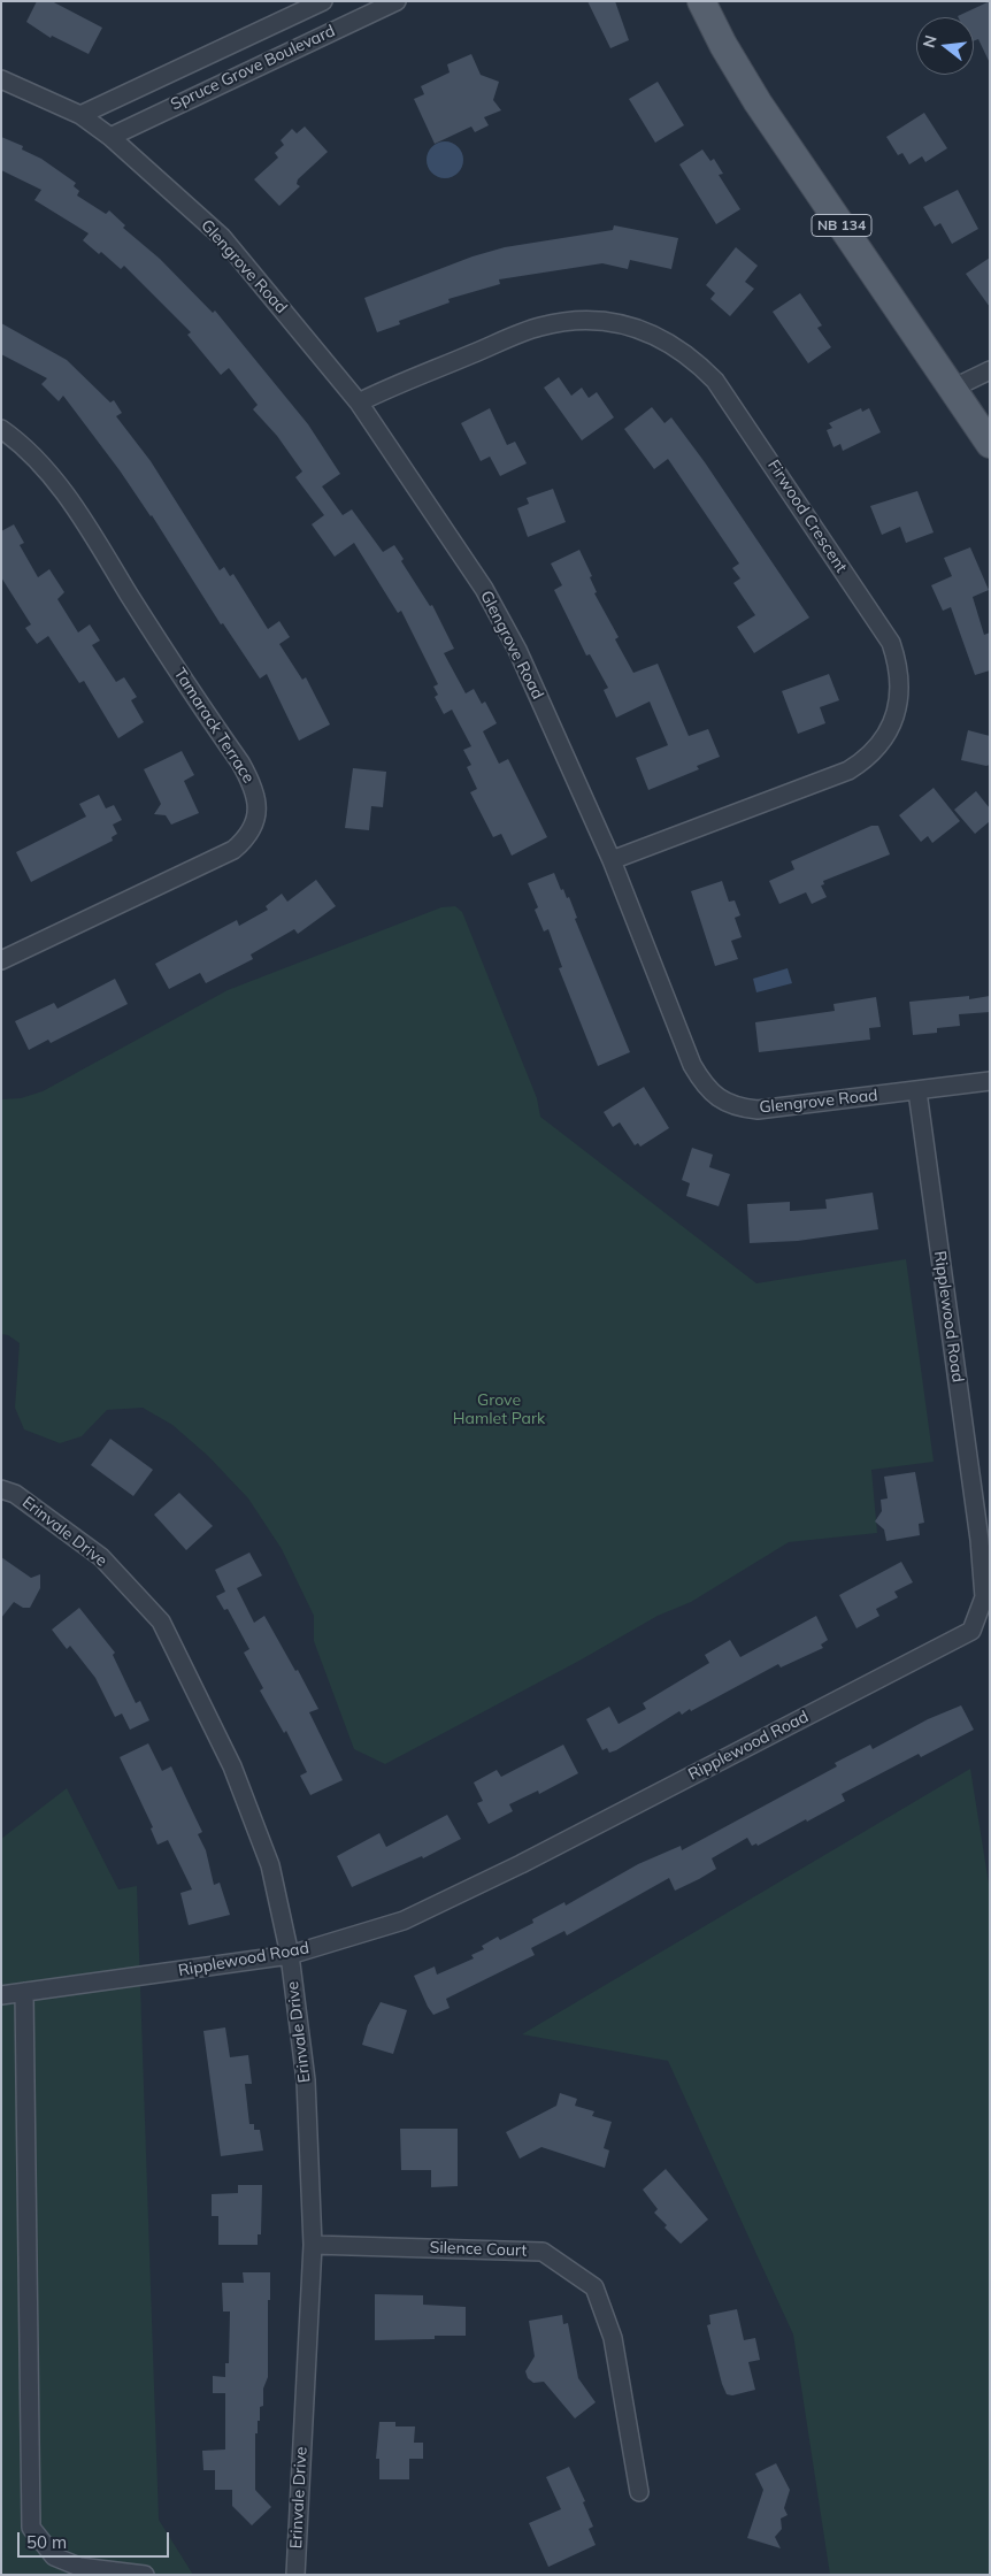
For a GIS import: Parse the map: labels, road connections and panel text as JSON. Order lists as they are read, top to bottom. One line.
{"streets":{"main road":["NB 134"],"street":["Spruce Grove Boulevard","Glengrove Road","Firwood Crescent","Tamarack Terrace","Ripplewood Road","Erinvale Drive","Silence Court"]},"crossings":[["Spruce Grove Boulevard","Glengrove Road"],["Glengrove Road","Firwood Crescent"],["Glengrove Road","Ripplewood Road"],["Ripplewood Road","Erinvale Drive"],["Erinvale Drive","Silence Court"]],"parks":["Grove Hamlet Park"],"scale_bar":"50 m","north":"left"}
